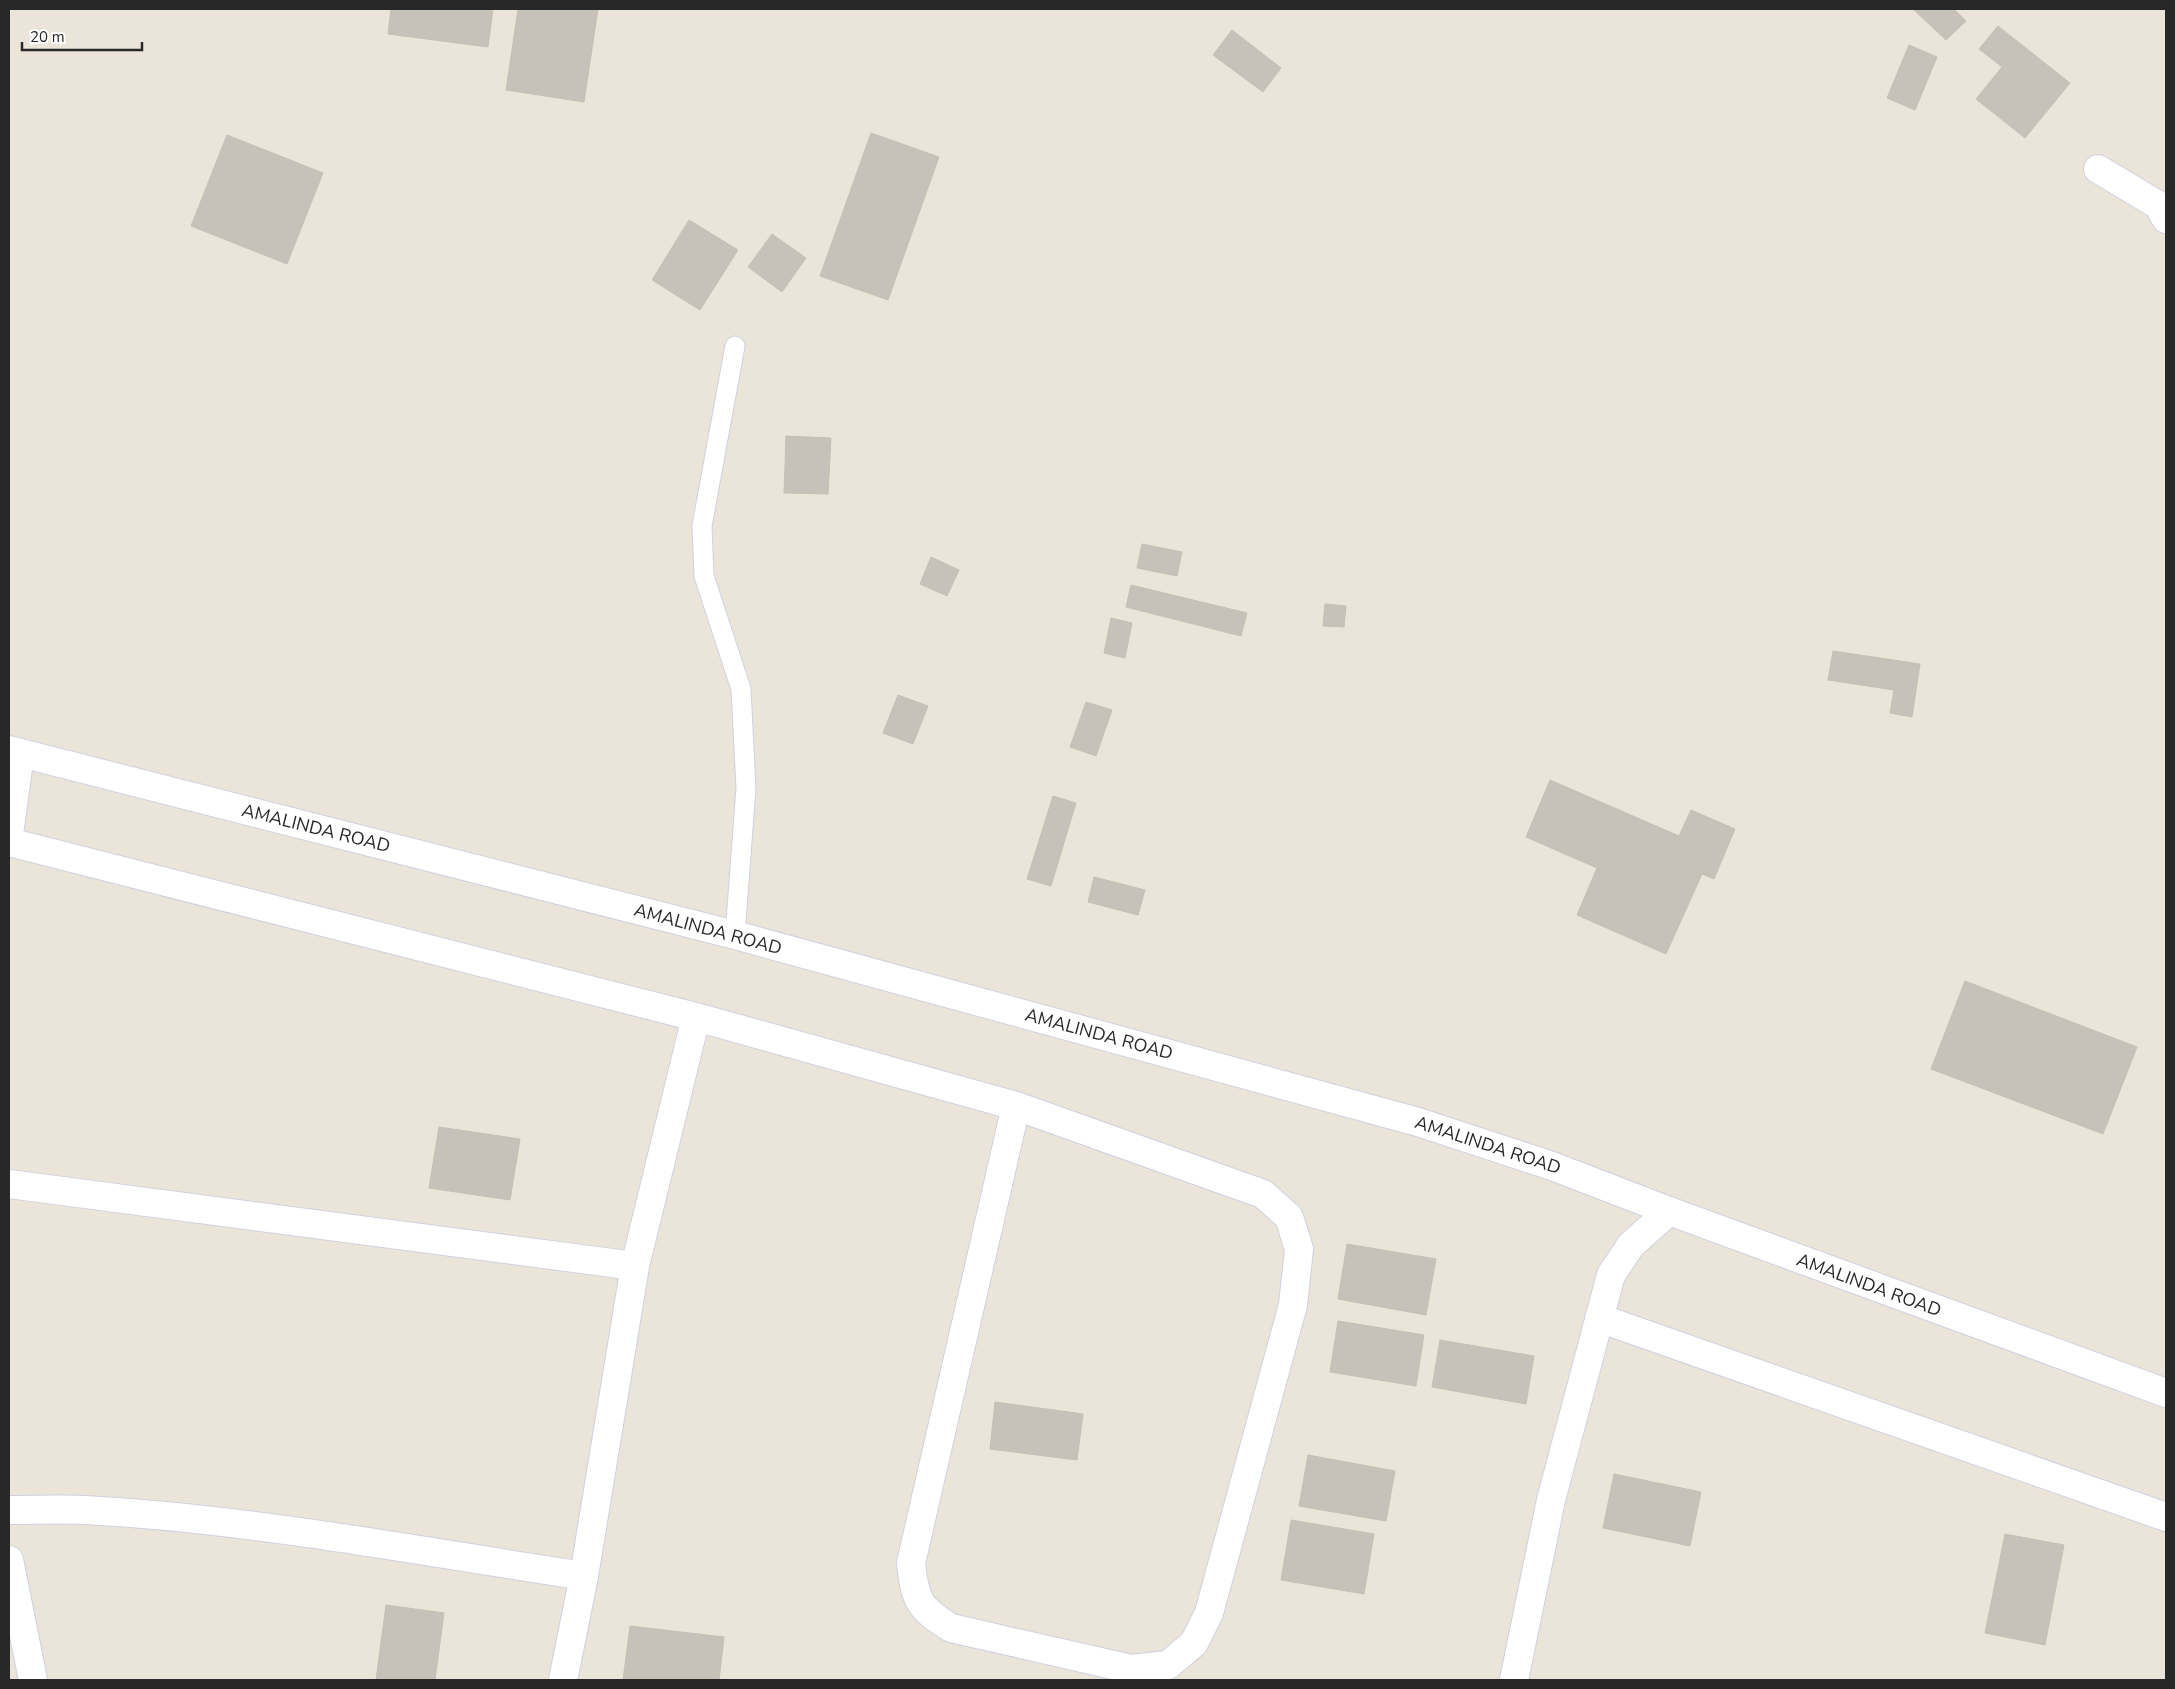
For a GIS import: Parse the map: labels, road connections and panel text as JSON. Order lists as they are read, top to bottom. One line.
{"streets":{"street":["AMALINDA ROAD"]},"scale_bar":"20 m"}
